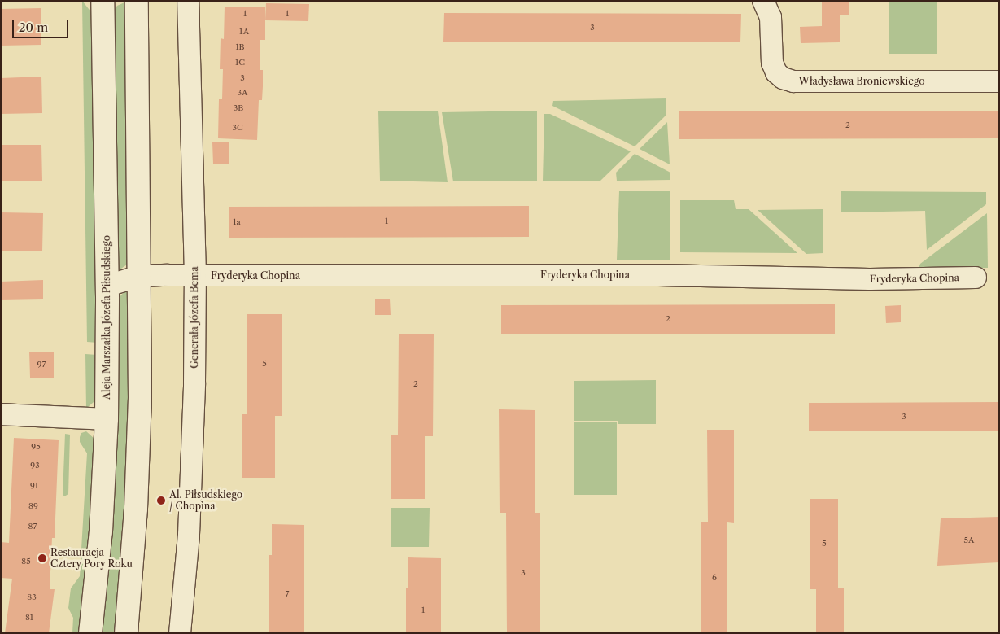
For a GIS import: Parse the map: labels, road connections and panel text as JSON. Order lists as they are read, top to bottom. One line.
{"streets":{"street":["Władysława Broniewskiego","Fryderyka Chopina","Aleja Marszałka Józefa Piłsudskiego","Generała Józefa Bema"]},"crossings":[["Fryderyka Chopina","Aleja Marszałka Józefa Piłsudskiego"],["Fryderyka Chopina","Generała Józefa Bema"]],"places":["Al. Piłsudskiego / Chopina","Restauracja Cztery Pory Roku"],"house_numbers":["1","1","3","1A","1B","1C","3","3A","3B","2","3C","1","1a","2","5","97","2","3","95","93","91","89","87","5A","5","85","3","6","7","83","1","81"],"scale_bar":"20 m"}
